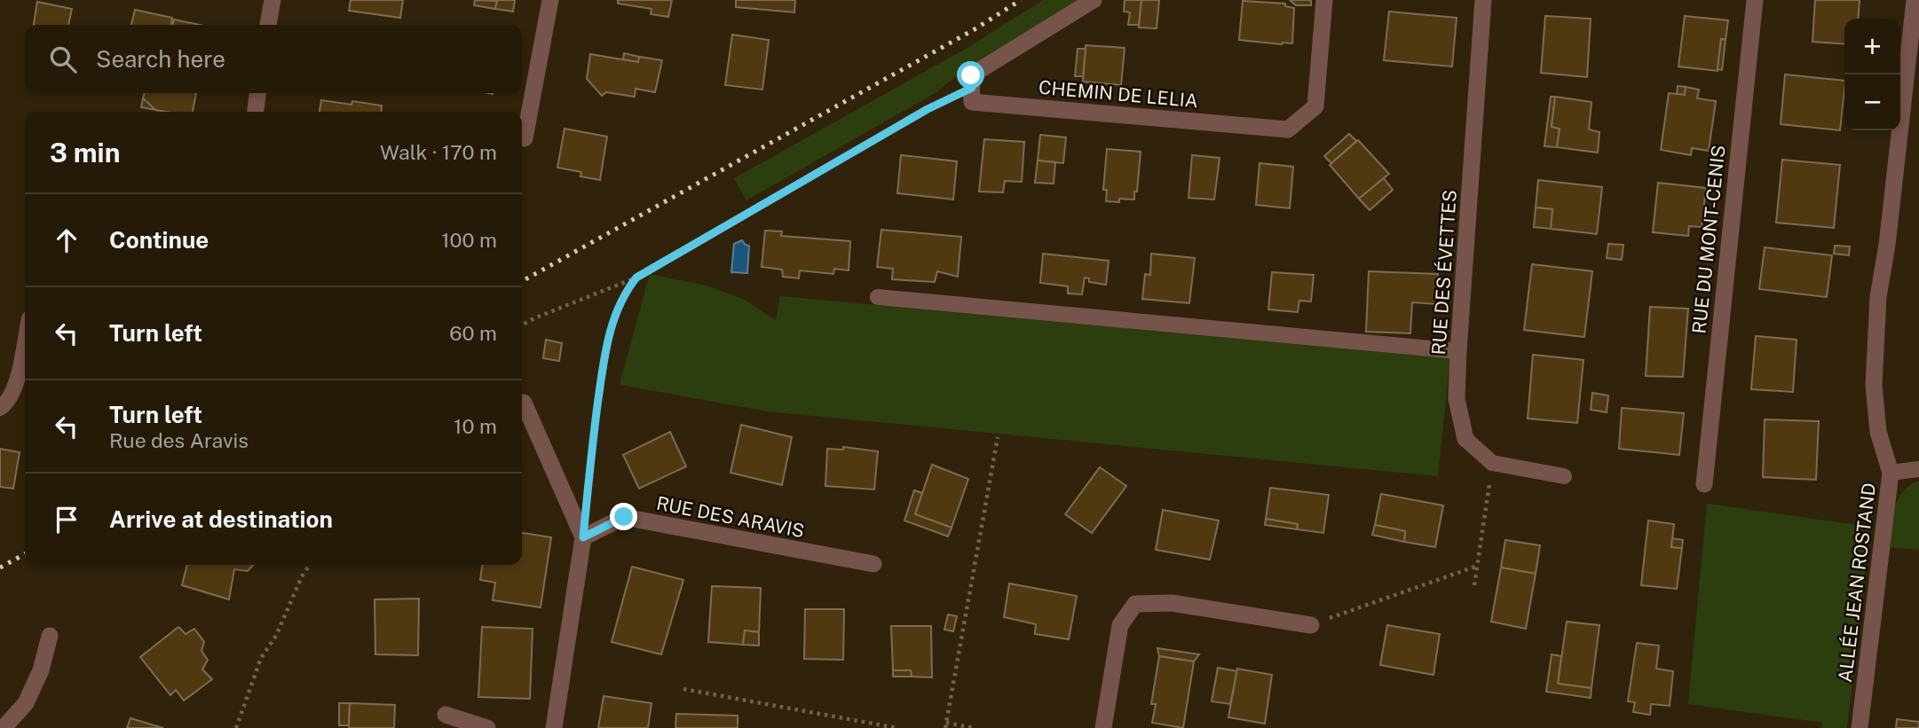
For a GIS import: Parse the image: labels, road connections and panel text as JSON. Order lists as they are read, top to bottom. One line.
{"streets":{"street":["CHEMIN DE LELIA","RUE DU MONT-CENIS","RUE DES ÉVETTES","RUE DES ARAVIS","ALLÉE JEAN ROSTAND"]},"page":{"map_buttons":["+","−"],"search":"Search here","heading":["3 min","Walk · 170 m"],"list":[["Continue","100 m"],["Turn left","60 m"],["Turn left","Rue des Aravis","10 m"],"Arrive at destination"]}}
